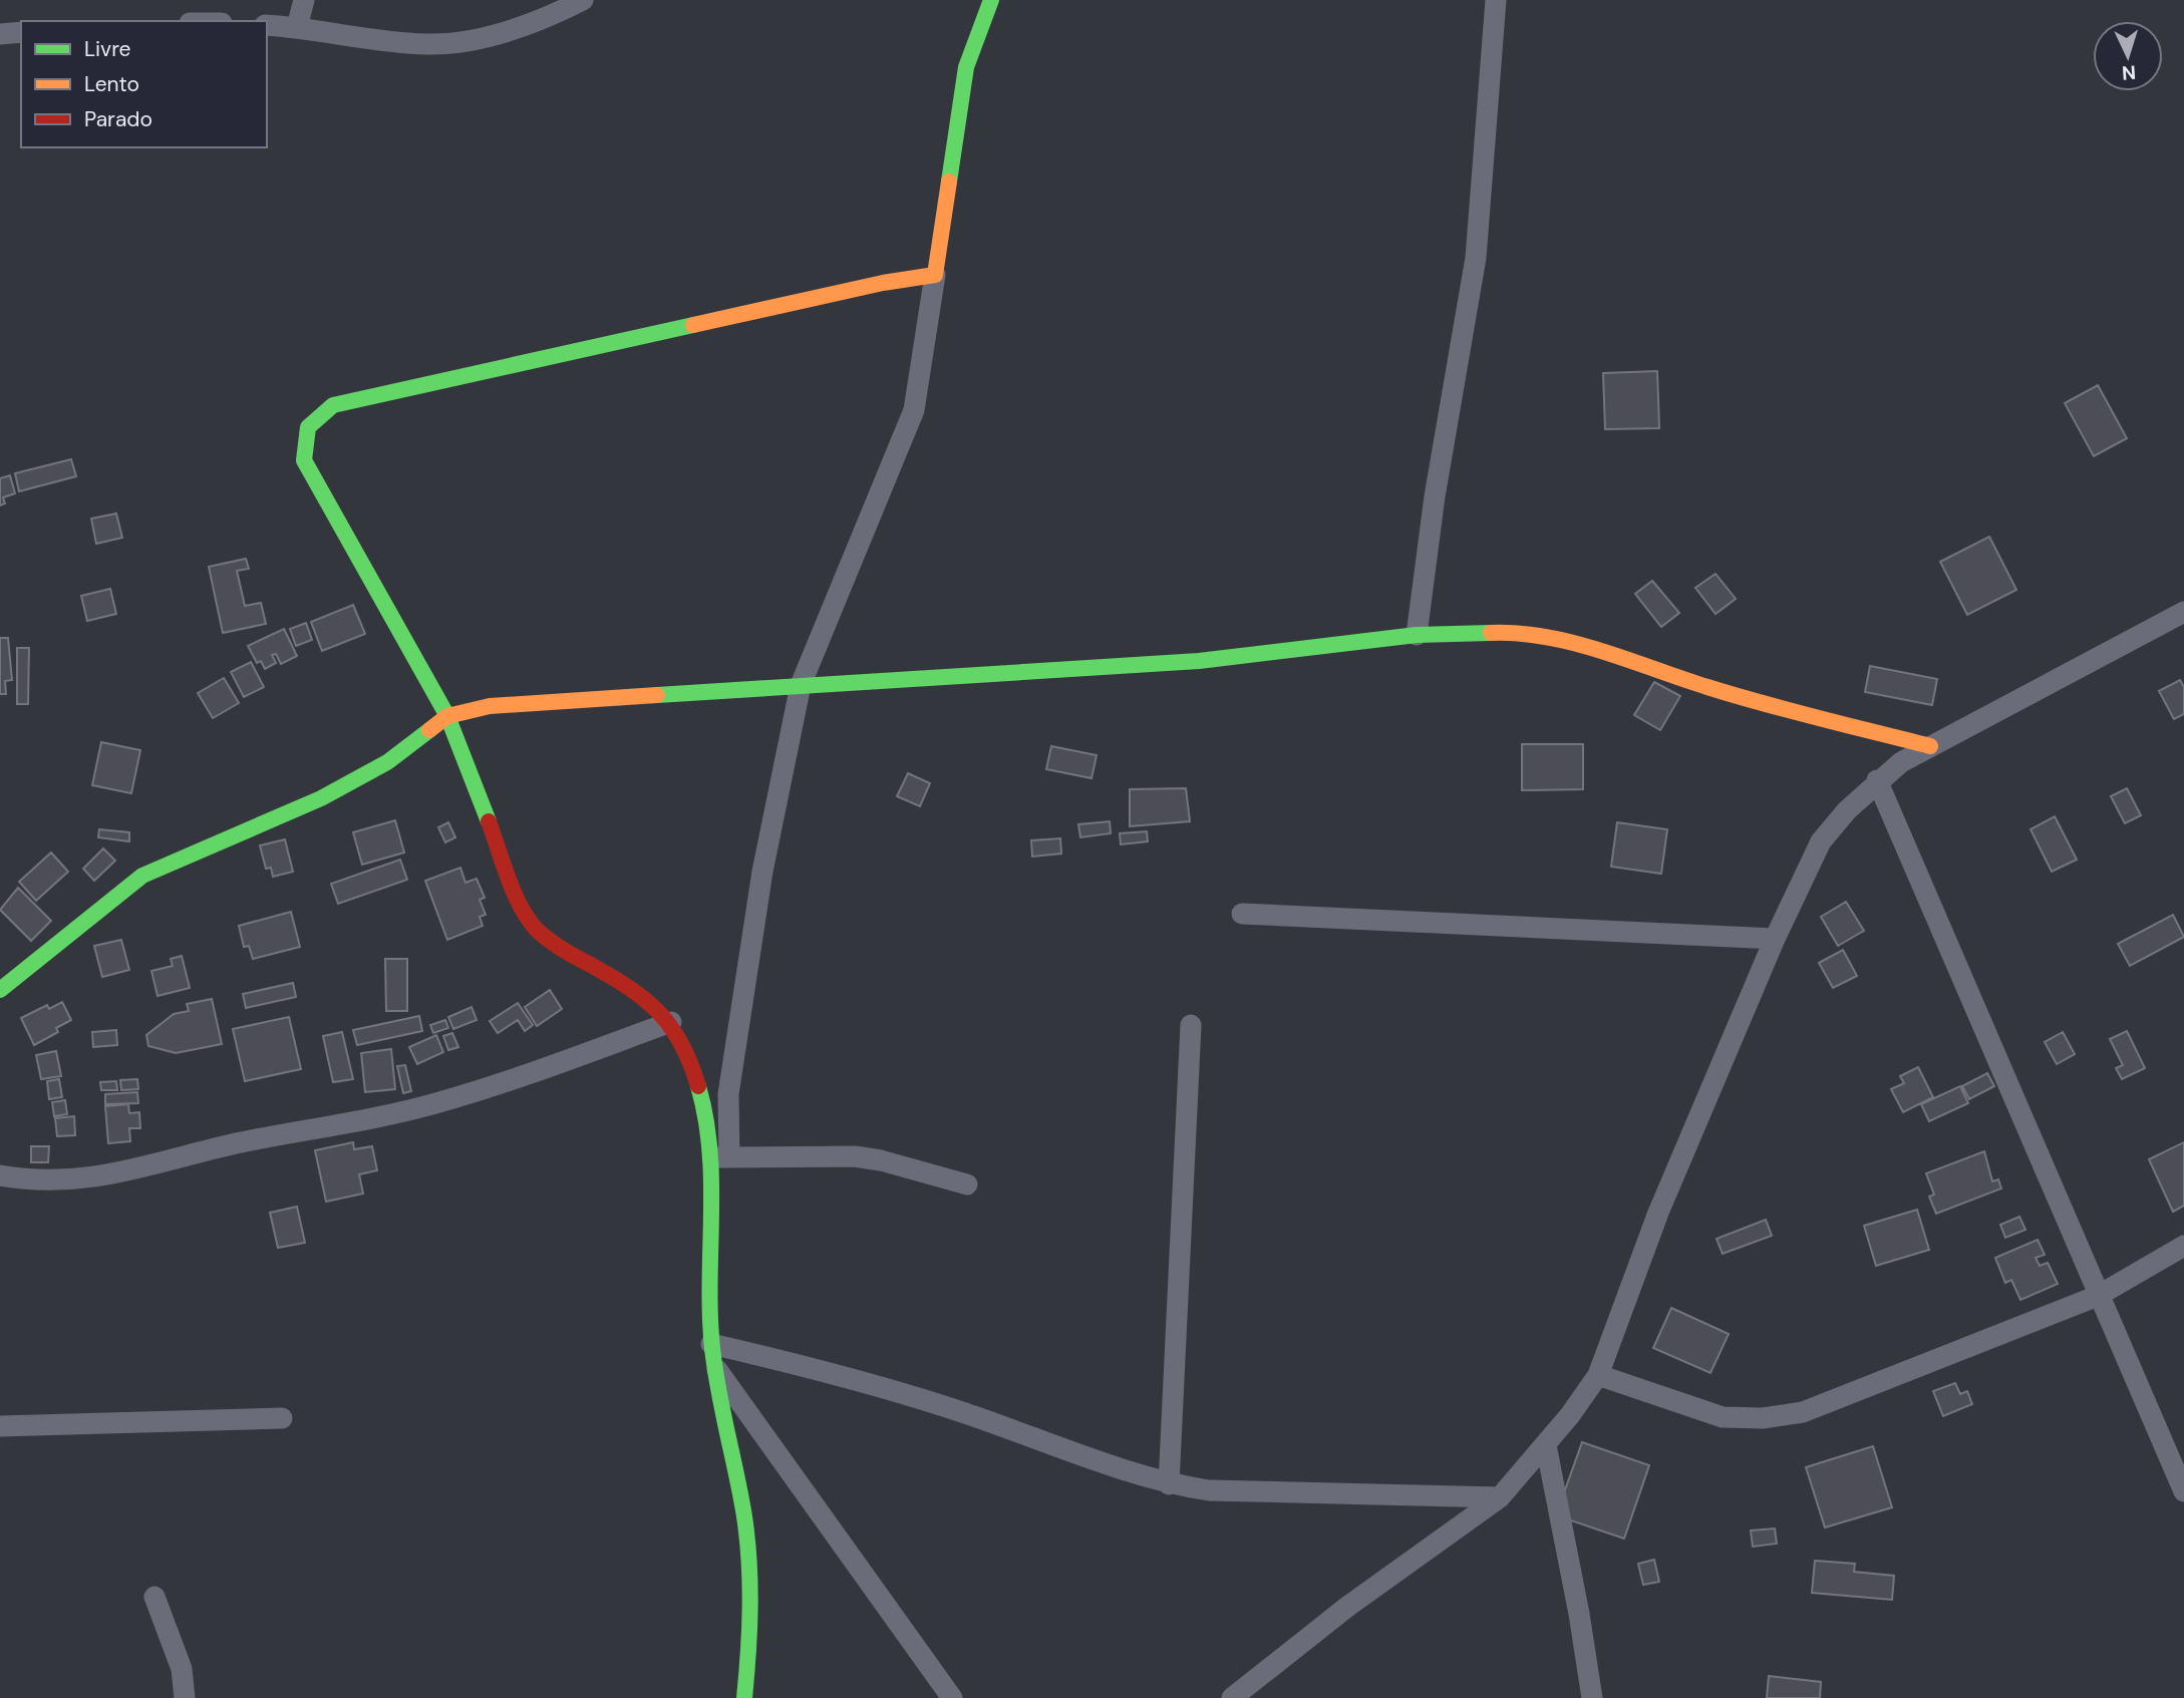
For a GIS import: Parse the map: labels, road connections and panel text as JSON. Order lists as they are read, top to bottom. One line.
{"legend":["Livre","Lento","Parado"],"north":"bottom"}
